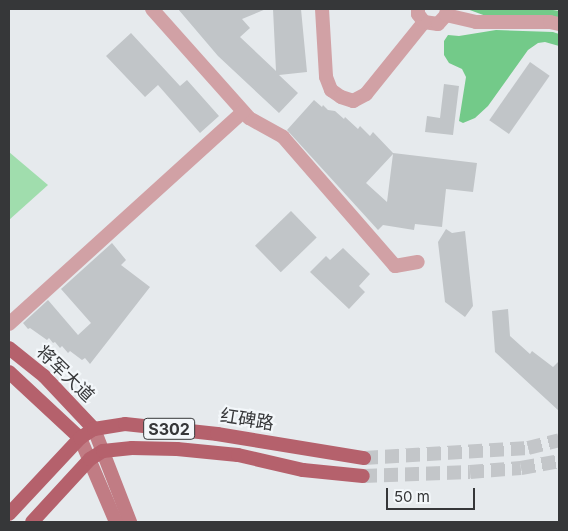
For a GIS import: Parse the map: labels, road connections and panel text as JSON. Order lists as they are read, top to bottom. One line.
{"streets":{"main road":["将军大道","红碑路","S302"]},"crossings":[["将军大道","红碑路"]],"scale_bar":"50 m"}
